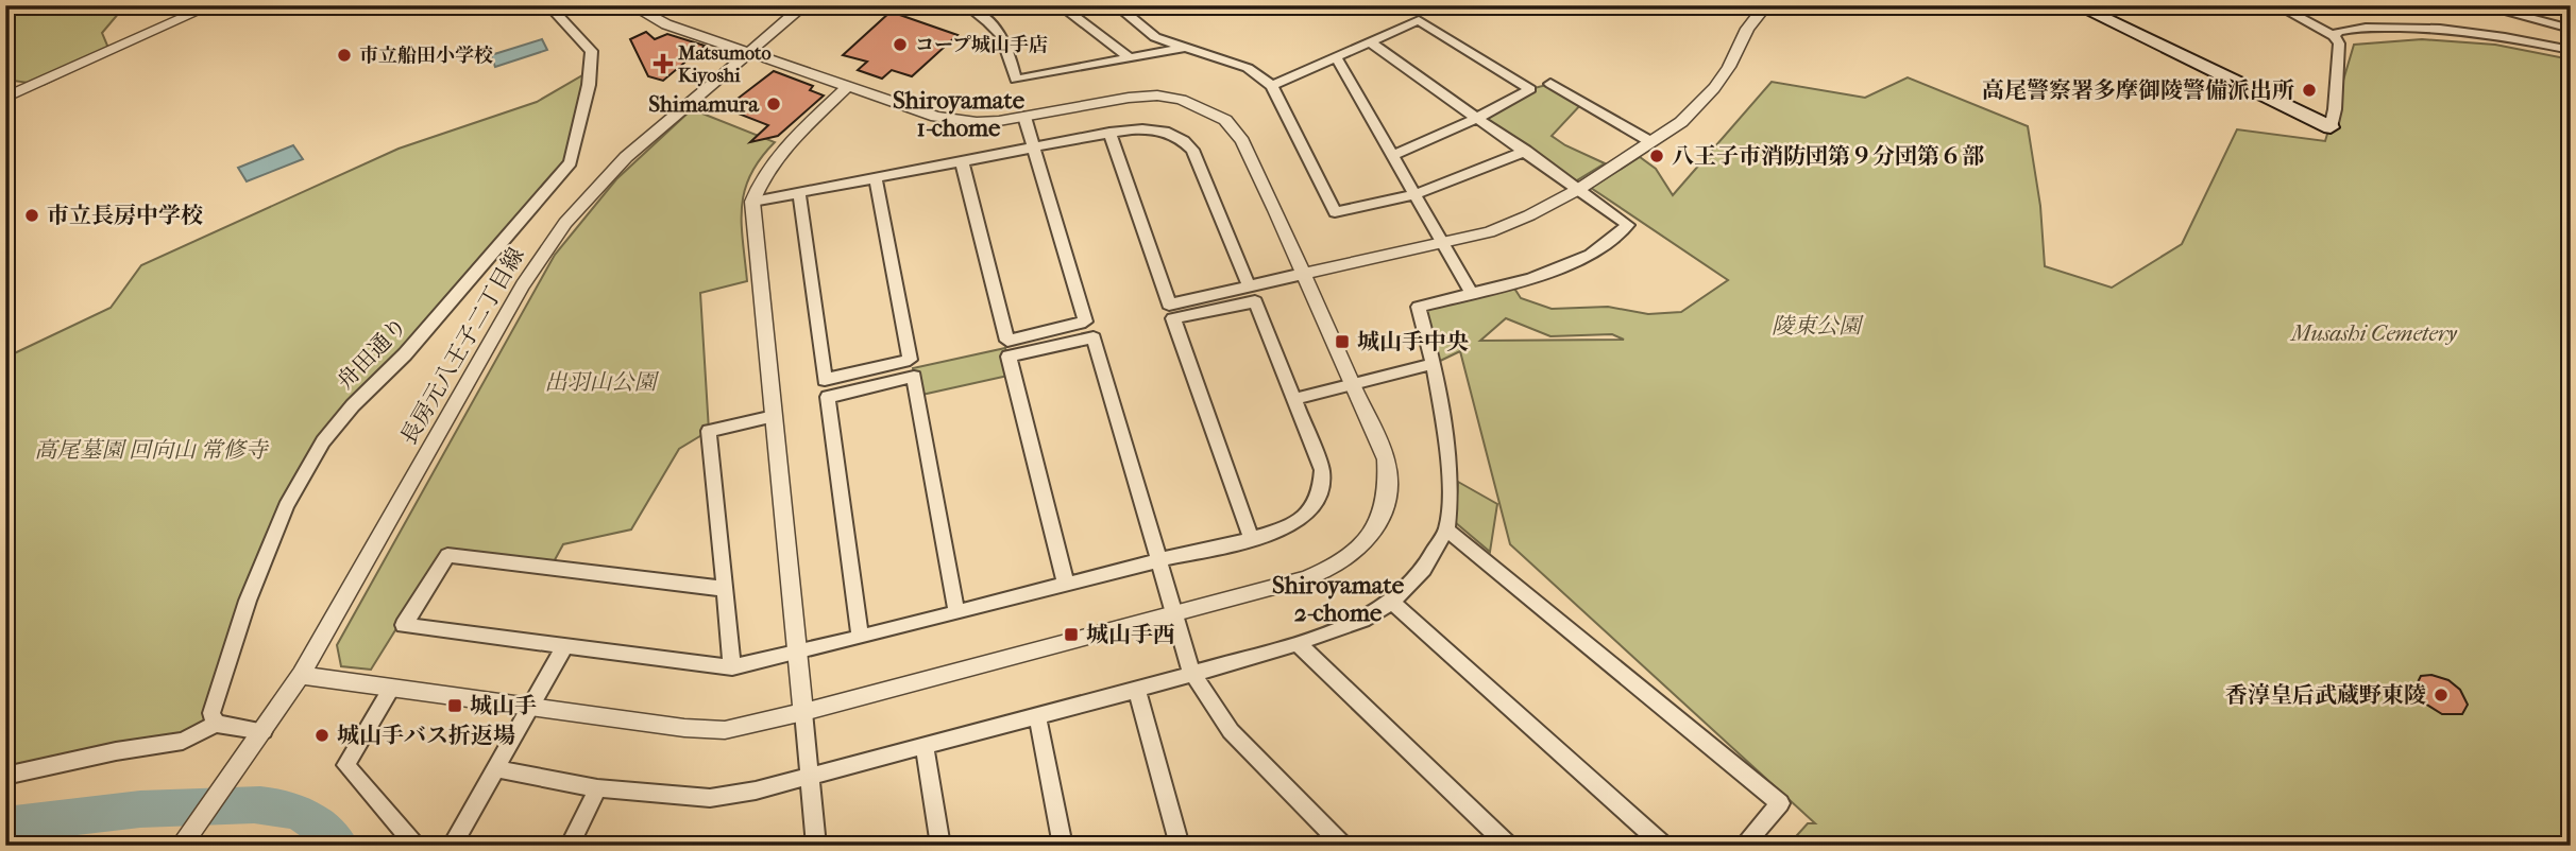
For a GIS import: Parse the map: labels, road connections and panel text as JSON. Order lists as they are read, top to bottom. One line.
{"streets":{"street":["長房元八王子二丁目線","舟田通り"]},"districts":["Shiroyamate 1-chome","Shiroyamate 2-chome"],"parks":["陵東公園","Musashi Cemetery","出羽山公園","高尾墓園 回向山 常修寺"],"places":{"other":["コープ城山手店","市立船田小学校","高尾警察署多摩御陵警備派出所","Shimamura","八王子市消防団第９分団第６部","市立長房中学校","香淳皇后武蔵野東陵","城山手バス折返場"],"health":["Matsumoto Kiyoshi"],"transit":["城山手中央","城山手西","城山手"]}}
